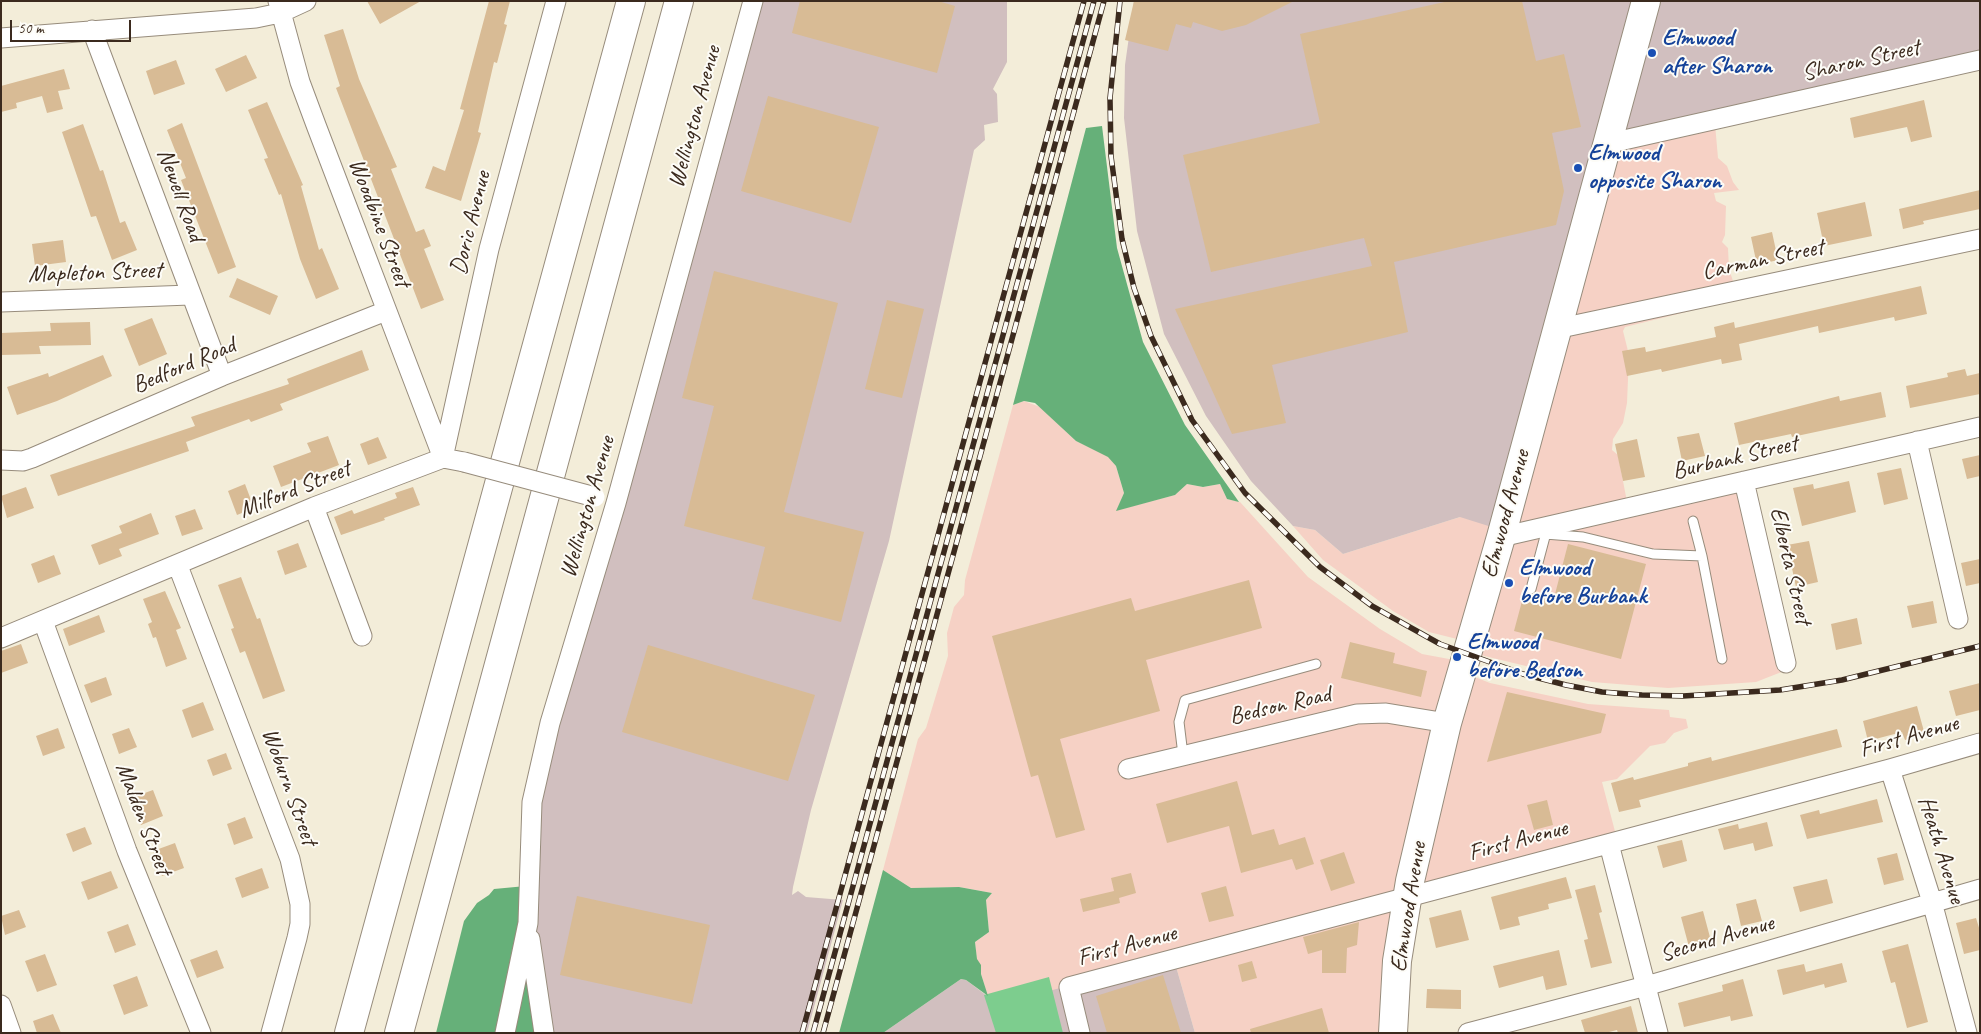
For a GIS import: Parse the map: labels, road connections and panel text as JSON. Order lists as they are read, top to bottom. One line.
{"streets":{"main road":["Elmwood Avenue"],"street":["Sharon Street","Wellington Avenue","Newell Road","Woodbine Street","Doric Avenue","Carman Street","Mapleton Street","Bedford Road","Burbank Street","Milford Street","Elberta Street","Bedson Road","First Avenue","Woburn Street","Malden Street","Heath Avenue","Second Avenue"]},"crossings":[["Sharon Street","Elmwood Avenue"],["Newell Road","Mapleton Street"],["Newell Road","Bedford Road"],["Woodbine Street","Doric Avenue"],["Woodbine Street","Bedford Road"],["Woodbine Street","Milford Street"],["Doric Avenue","Milford Street"],["Carman Street","Elmwood Avenue"],["Burbank Street","Elmwood Avenue"],["Burbank Street","Elberta Street"],["Milford Street","Woburn Street"],["Milford Street","Malden Street"],["Elmwood Avenue","Bedson Road"],["Elmwood Avenue","First Avenue"],["First Avenue","Heath Avenue"],["Heath Avenue","Second Avenue"]],"places":["Elmwood after Sharon","Elmwood opposite Sharon","Elmwood before Burbank","Elmwood before Bedson"],"scale_bar":"50 m"}
